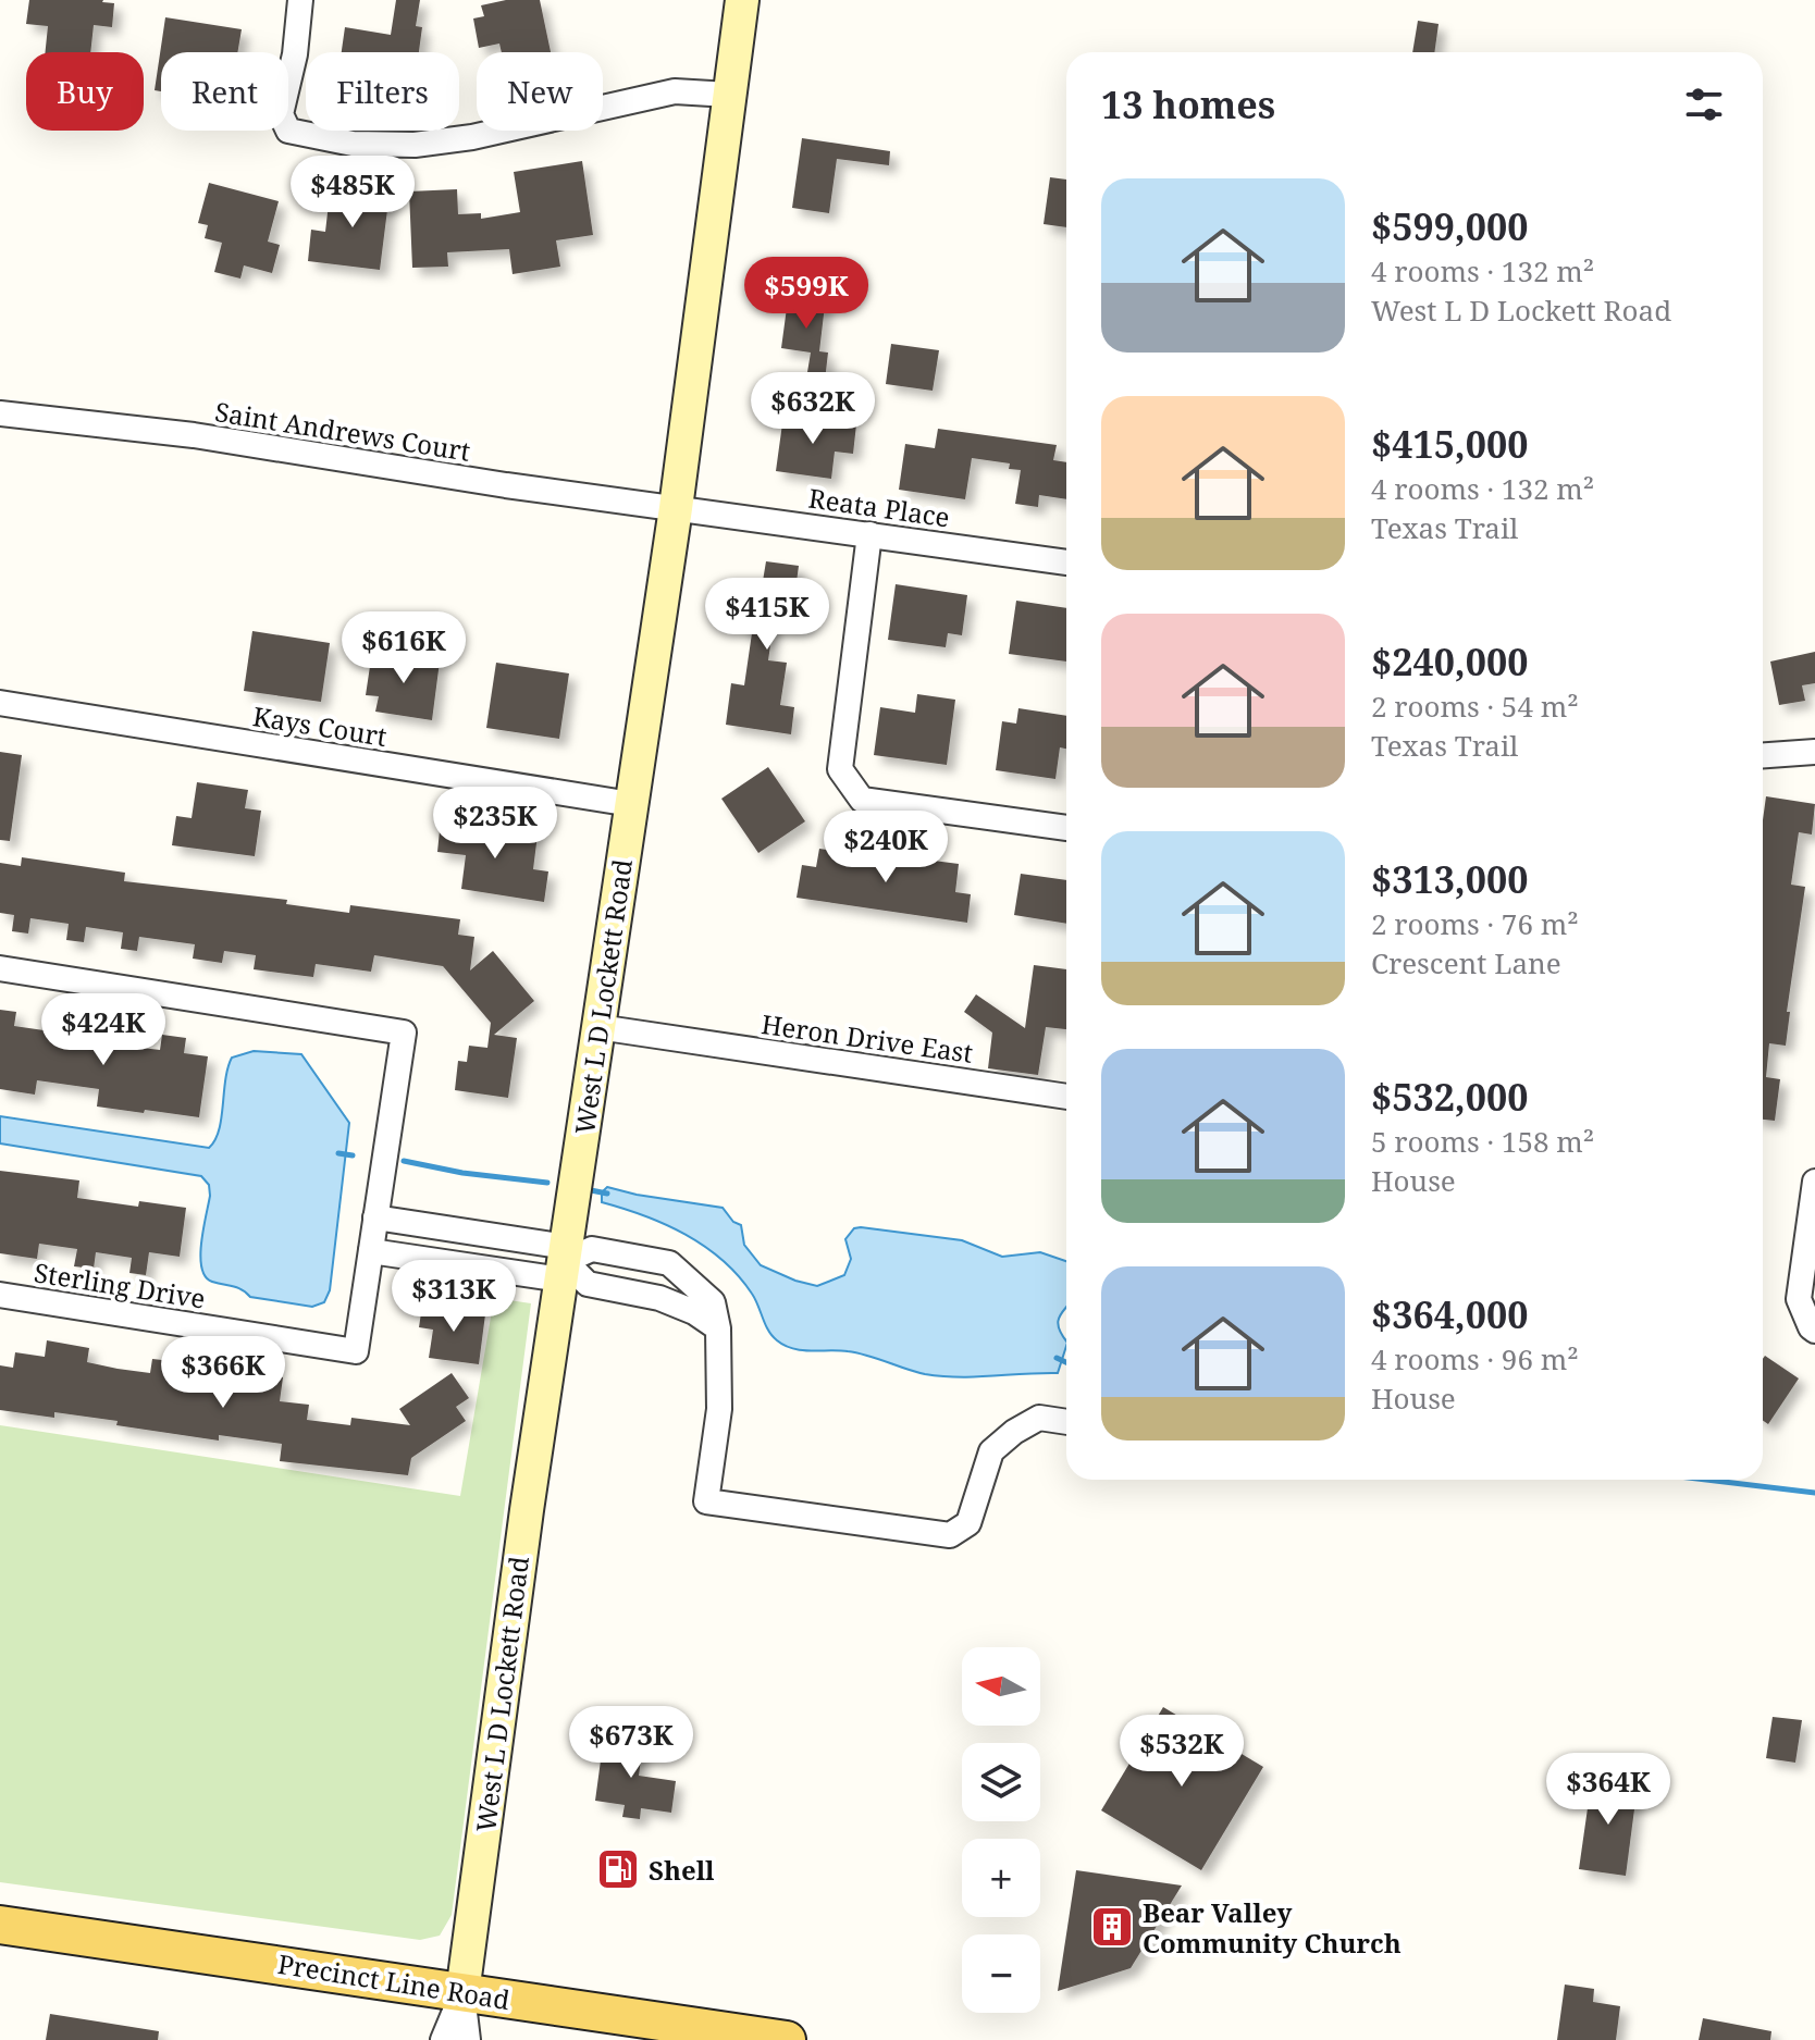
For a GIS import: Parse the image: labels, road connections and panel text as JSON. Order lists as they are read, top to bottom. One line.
{"streets":{"main road":["West L D Lockett Road","Precinct Line Road"],"street":["Saint Andrews Court","Reata Place","Kays Court","Heron Drive East","Sterling Drive"]},"crossings":[["Saint Andrews Court","Reata Place"],["Saint Andrews Court","West L D Lockett Road"],["Reata Place","West L D Lockett Road"],["Kays Court","West L D Lockett Road"],["West L D Lockett Road","Heron Drive East"],["West L D Lockett Road","Precinct Line Road"]],"places":{"fuel station":["Shell"],"building":["Bear Valley Community Church"]},"north":"left","page":{"chip":["Buy","Rent","Filters","New"],"heading":"13 homes","price":["$485K","$599K","$632K","$415K","$616K","$235K","$240K","$424K","$313K","$366K","$673K","$532K","$364K"],"list":[{"name":"$599,000","note":"4 rooms · 132 m² · West L D Lockett Road"},{"name":"$415,000","note":"4 rooms · 132 m² · Texas Trail"},{"name":"$240,000","note":"2 rooms · 54 m² · Texas Trail"},{"name":"$313,000","note":"2 rooms · 76 m² · Crescent Lane"},{"name":"$532,000","note":"5 rooms · 158 m² · House"},{"name":"$364,000","note":"4 rooms · 96 m² · House"}],"map_buttons":["+","−"]}}
